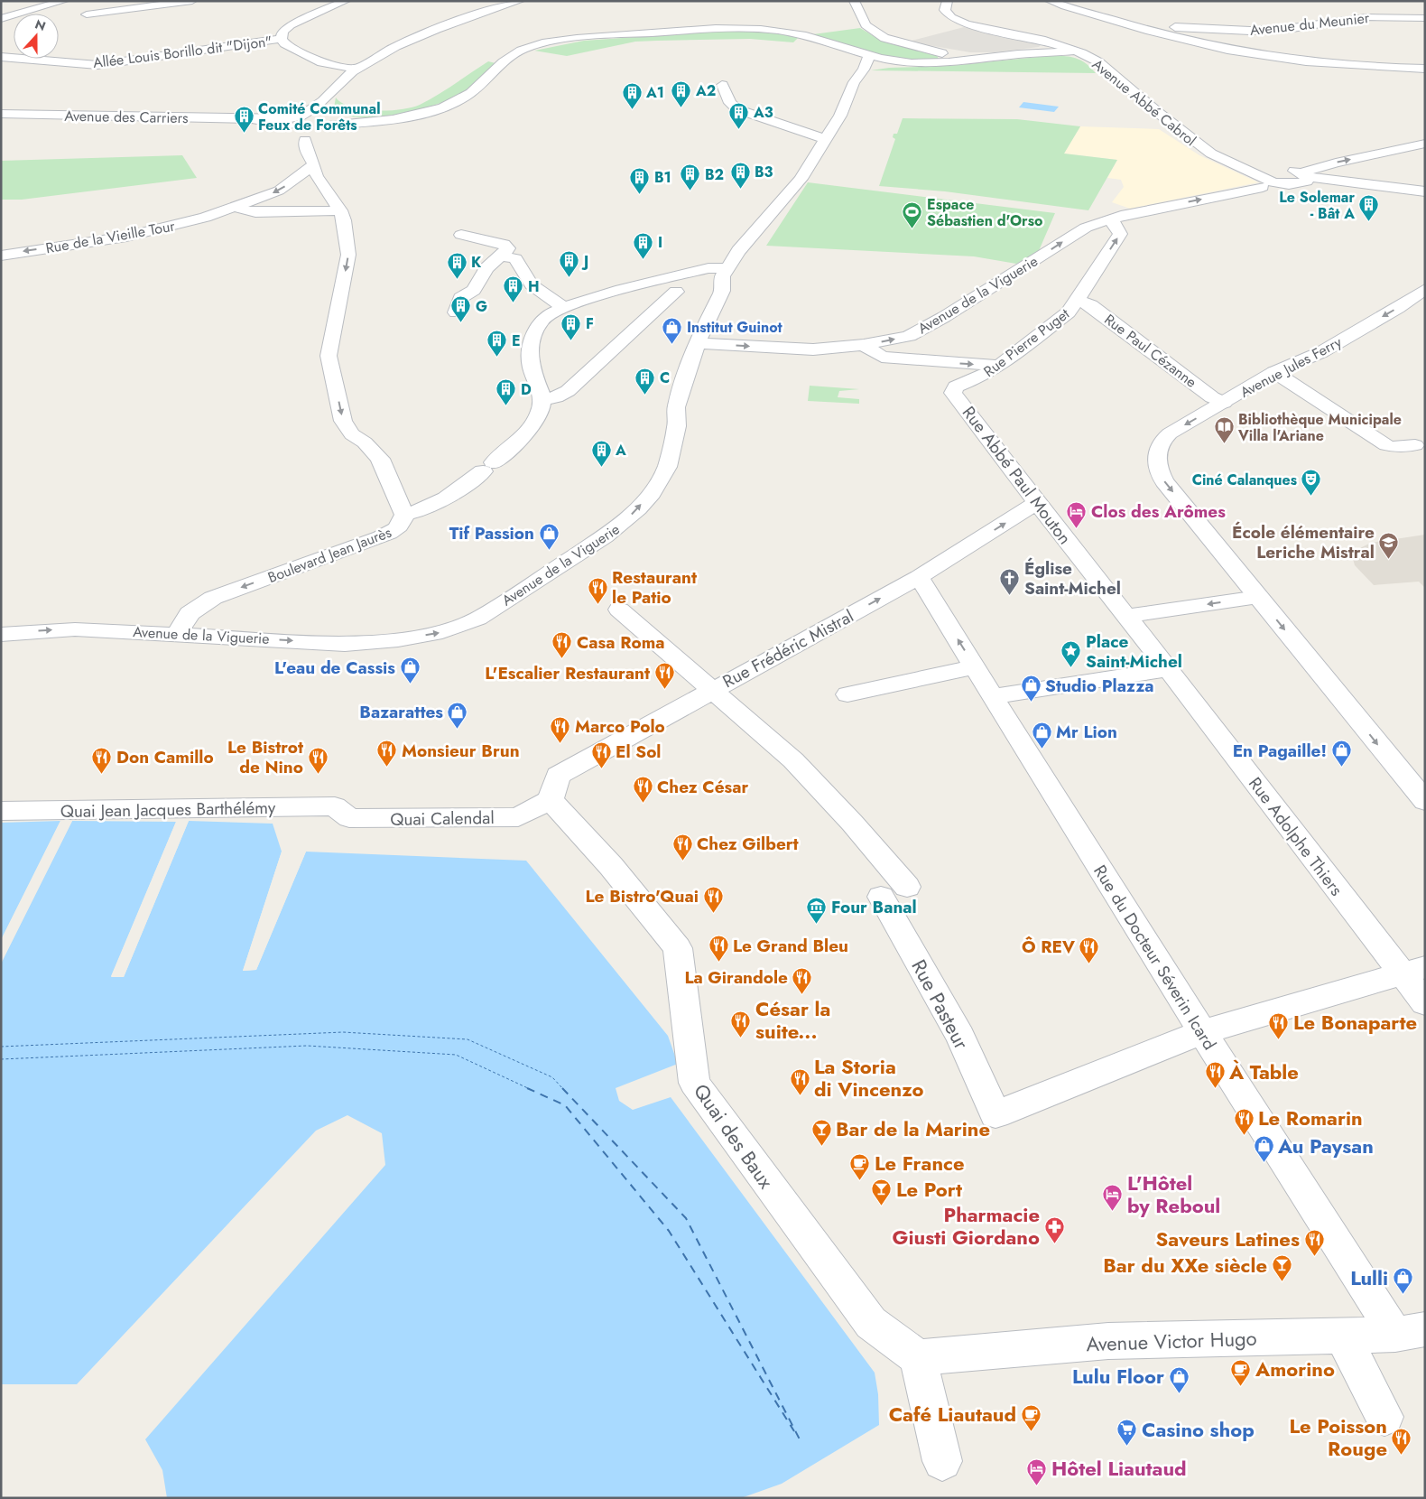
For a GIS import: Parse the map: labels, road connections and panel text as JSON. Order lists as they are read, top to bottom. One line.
{"streets":{"street":["Avenue du Meunier","Allée Louis Borillo dit \"Dijon\"","Avenue Abbé Cabrol","Avenue des Carriers","Rue de la Vieille Tour","Avenue de la Viguerie","Rue Pierre Puget","Rue Paul Cézanne","Avenue Jules Ferry","Rue Abbé Paul Mouton","Boulevard Jean Jaurès","Rue Frédéric Mistral","Quai Jean Jacques Barthélémy","Quai Calendal","Rue Adolphe Thiers","Rue du Docteur Séverin Icard","Rue Pasteur","Quai des Baux","Avenue Victor Hugo"]},"crossings":[["Avenue Abbé Cabrol","Avenue de la Viguerie"],["Rue de la Vieille Tour","Boulevard Jean Jaurès"],["Avenue de la Viguerie","Rue Pierre Puget"],["Avenue de la Viguerie","Boulevard Jean Jaurès"],["Rue Pierre Puget","Rue Paul Cézanne"],["Rue Pierre Puget","Rue Abbé Paul Mouton"],["Rue Paul Cézanne","Avenue Jules Ferry"],["Rue Abbé Paul Mouton","Rue Frédéric Mistral"],["Rue Abbé Paul Mouton","Rue Adolphe Thiers"],["Rue Frédéric Mistral","Quai Calendal"],["Rue Frédéric Mistral","Rue du Docteur Séverin Icard"],["Rue Frédéric Mistral","Rue Pasteur"],["Rue Frédéric Mistral","Quai des Baux"],["Quai Jean Jacques Barthélémy","Quai Calendal"],["Quai Calendal","Quai des Baux"],["Rue du Docteur Séverin Icard","Rue Pasteur"],["Rue du Docteur Séverin Icard","Avenue Victor Hugo"],["Quai des Baux","Avenue Victor Hugo"]],"one_way":["Avenue de la Viguerie","Rue Pierre Puget"],"places":{"building":["A2","A1","A3","Comité Communal Feux de Forêts","B3","B2","B1","Le Solemar - Bât A","I","J","K","H","G","F","E","C","D","A"],"sports":["Espace Sébastien d'Orso"],"shop":["Institut Guinot","Tif Passion","L'eau de Cassis","Studio Plazza","Bazarattes","Mr Lion","En Pagaille!","Au Paysan","Lulli","Lulu Floor"],"library":["Bibliothèque Municipale Villa l'Ariane"],"theatre":["Ciné Calanques"],"hotel":["Clos des Arômes","L'Hôtel by Reboul","Hôtel Liautaud"],"school or university":["École élémentaire Leriche Mistral"],"church":["Église Saint-Michel"],"restaurant":["Restaurant le Patio","Casa Roma","L'Escalier Restaurant","Marco Polo","Monsieur Brun","El Sol","Don Camillo","Le Bistrot de Nino","Chez César","Chez Gilbert","Le Bistro'Quai","Le Grand Bleu","Ô REV","La Girandole","César la suite...","Le Bonaparte","À Table","La Storia di Vincenzo","Le Romarin","Saveurs Latines","Le Poisson Rouge"],"place":["Place Saint-Michel"],"museum":["Four Banal"],"bar":["Bar de la Marine","Le Port","Bar du XXe siècle"],"cafe":["Le France","Amorino","Café Liautaud"],"pharmacy":["Pharmacie Giusti Giordano"],"supermarket":["Casino shop"]},"north":"top"}
